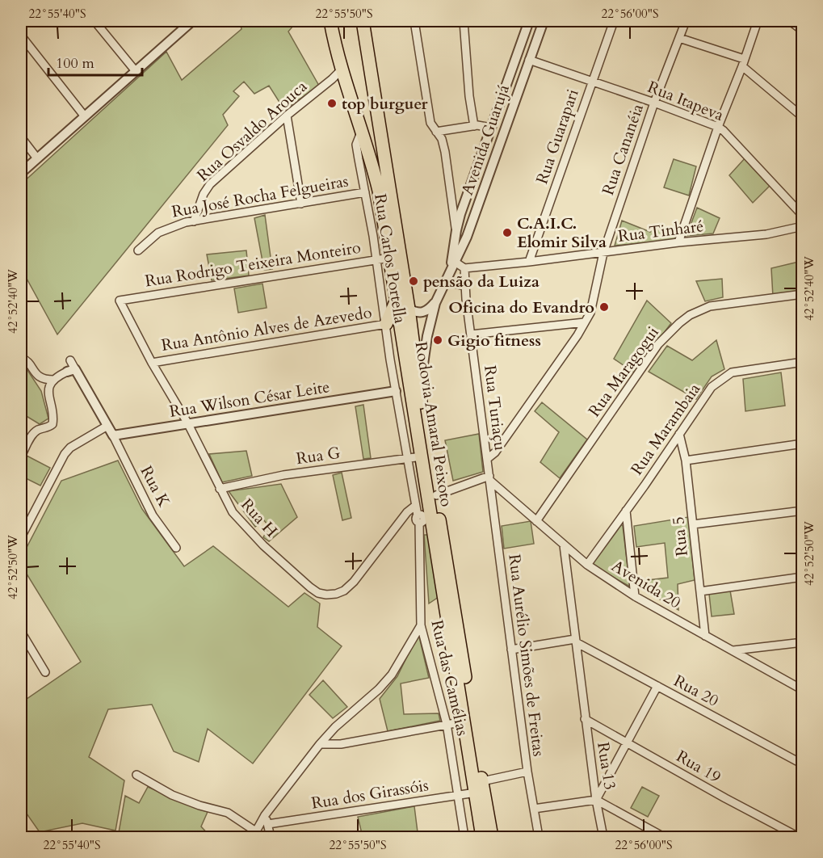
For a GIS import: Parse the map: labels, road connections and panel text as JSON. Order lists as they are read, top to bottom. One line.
{"streets":{"highway":["Rodovia Amaral Peixoto"],"street":["Rua Itapeva","Rua Osvaldo Arouca","Rua Guarapari","Avenida Guarujá","Rua Cananéia","Rua José Rocha Felgueiras","Rua Tinharé","Rua Carlos Portella","Rua Rodrigo Teixeira Monteiro","Rua Antônio Alves de Azevedo","Rua Maragogui","Rua Wilson César Leite","Rua Turiaçu","Rua Marambaia","Rua G","Rua K","Rua H","Rua 5","Avenida 20","Rua Aurélio Simões de Freitas","Rua das Camélias","Rua 20","Rua 13","Rua 19","Rua dos Girassóis"]},"crossings":[["Rua Itapeva","Rua Guarapari"],["Rua Itapeva","Avenida Guarujá"],["Rua Itapeva","Rua Cananéia"],["Rua Osvaldo Arouca","Rua José Rocha Felgueiras"],["Rua Osvaldo Arouca","Rodovia Amaral Peixoto"],["Rua Guarapari","Rua Tinharé"],["Avenida Guarujá","Rodovia Amaral Peixoto"],["Rua Cananéia","Rua Tinharé"],["Rua Cananéia","Rua Turiaçu"],["Rua José Rocha Felgueiras","Rua Carlos Portella"],["Rua Tinharé","Rua Turiaçu"],["Rua Carlos Portella","Rua Rodrigo Teixeira Monteiro"],["Rua Carlos Portella","Rua Antônio Alves de Azevedo"],["Rua Carlos Portella","Rua Wilson César Leite"],["Rua Carlos Portella","Rodovia Amaral Peixoto"],["Rua Carlos Portella","Rua G"],["Rua Carlos Portella","Rua H"],["Rua Carlos Portella","Rua das Camélias"],["Rua Rodrigo Teixeira Monteiro","Rodovia Amaral Peixoto"],["Rua Rodrigo Teixeira Monteiro","Rua H"],["Rua Antônio Alves de Azevedo","Rua H"],["Rua Maragogui","Avenida 20"],["Rua Wilson César Leite","Rua K"],["Rua Wilson César Leite","Rua H"],["Rua Turiaçu","Avenida 20"],["Rua Turiaçu","Rua Aurélio Simões de Freitas"],["Rodovia Amaral Peixoto","Rua G"],["Rodovia Amaral Peixoto","Rua dos Girassóis"],["Rua Marambaia","Rua 5"],["Rua Marambaia","Avenida 20"],["Rua G","Rua H"],["Rua H","Rua das Camélias"],["Rua 5","Avenida 20"],["Avenida 20","Rua Aurélio Simões de Freitas"],["Avenida 20","Rua 13"],["Rua das Camélias","Rua dos Girassóis"],["Rua 20","Rua 13"],["Rua 13","Rua 19"]],"places":["top burguer","C.A.I.C. Elomir Silva","pensão da Luiza","Oficina do Evandro","Gigio fitness"],"scale_bar":"100 m","coordinates":["22°55'40\"S","22°55'50\"S","22°56'00\"S","42°52'40\"W","42°52'50\"W"]}
